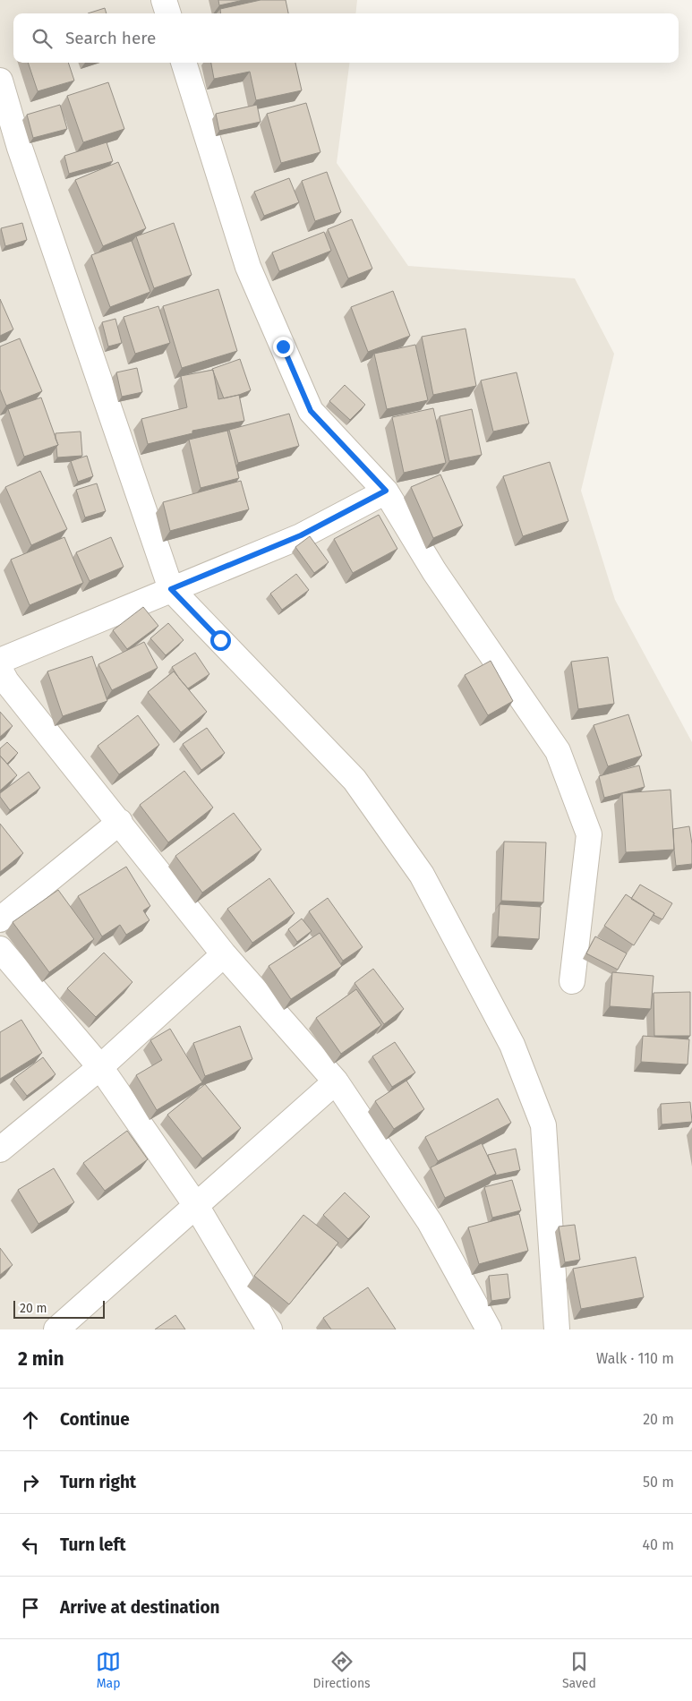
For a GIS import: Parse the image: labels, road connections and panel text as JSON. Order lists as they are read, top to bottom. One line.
{"scale_bar":"20 m","page":{"search":"Search here","scale":"20 m","heading":["2 min","Walk · 110 m"],"list":[["Continue","20 m"],["Turn right","50 m"],["Turn left","40 m"],"Arrive at destination"],"nav":["Map","Directions","Saved"]}}
